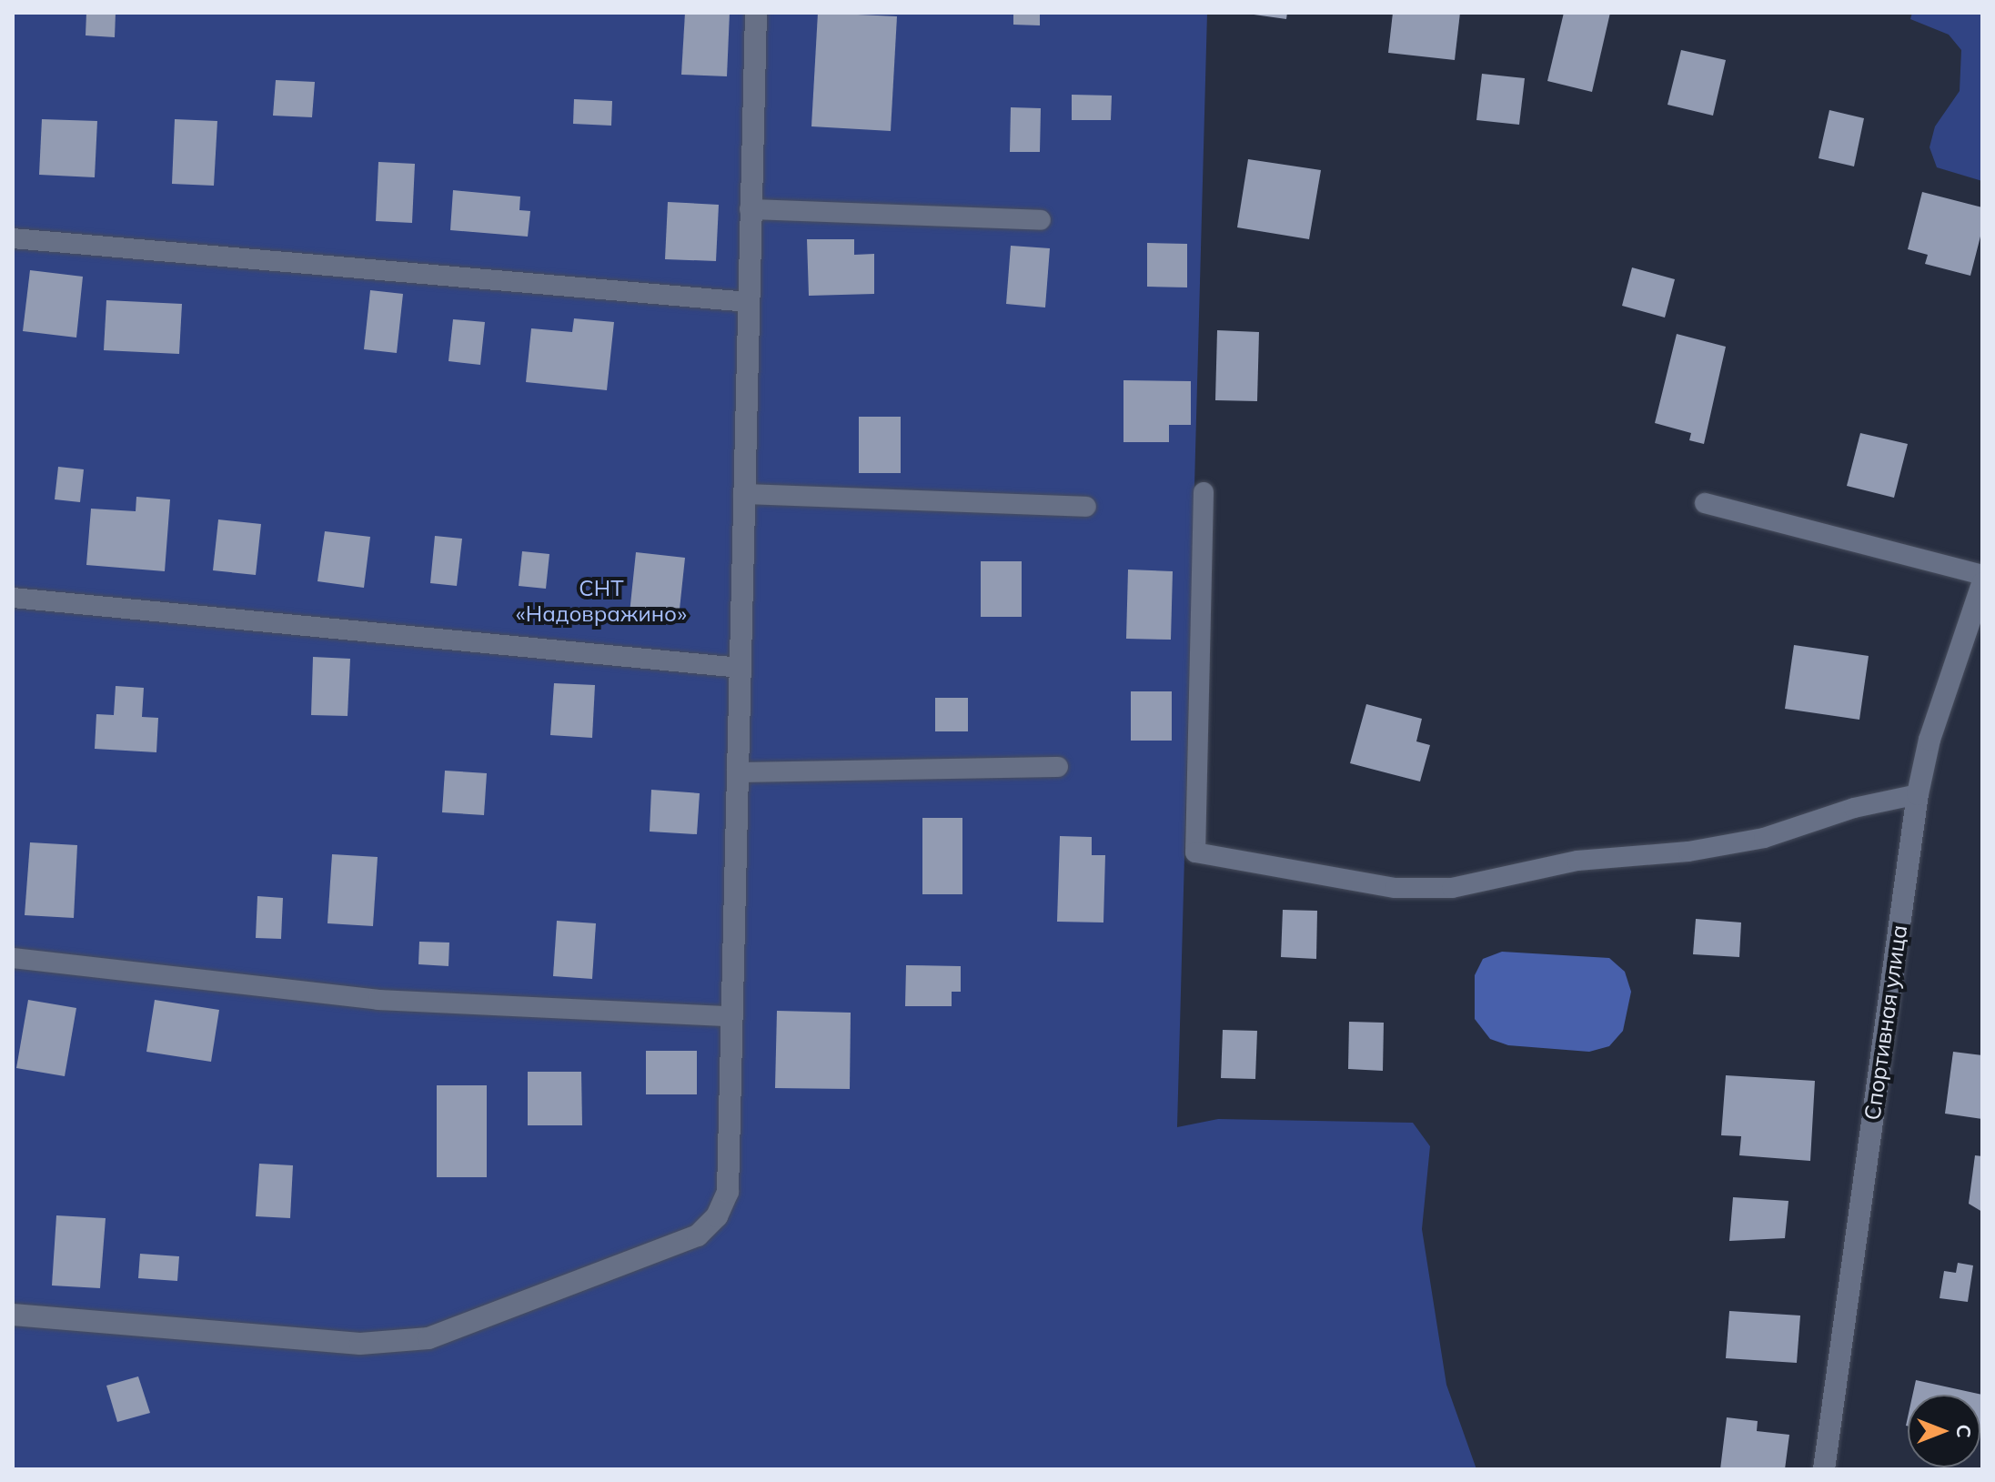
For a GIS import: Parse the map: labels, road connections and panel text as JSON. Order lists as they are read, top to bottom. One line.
{"streets":{"street":["Спортивная улица"]},"parks":["СНТ «Надовражино»"],"north":"right"}
